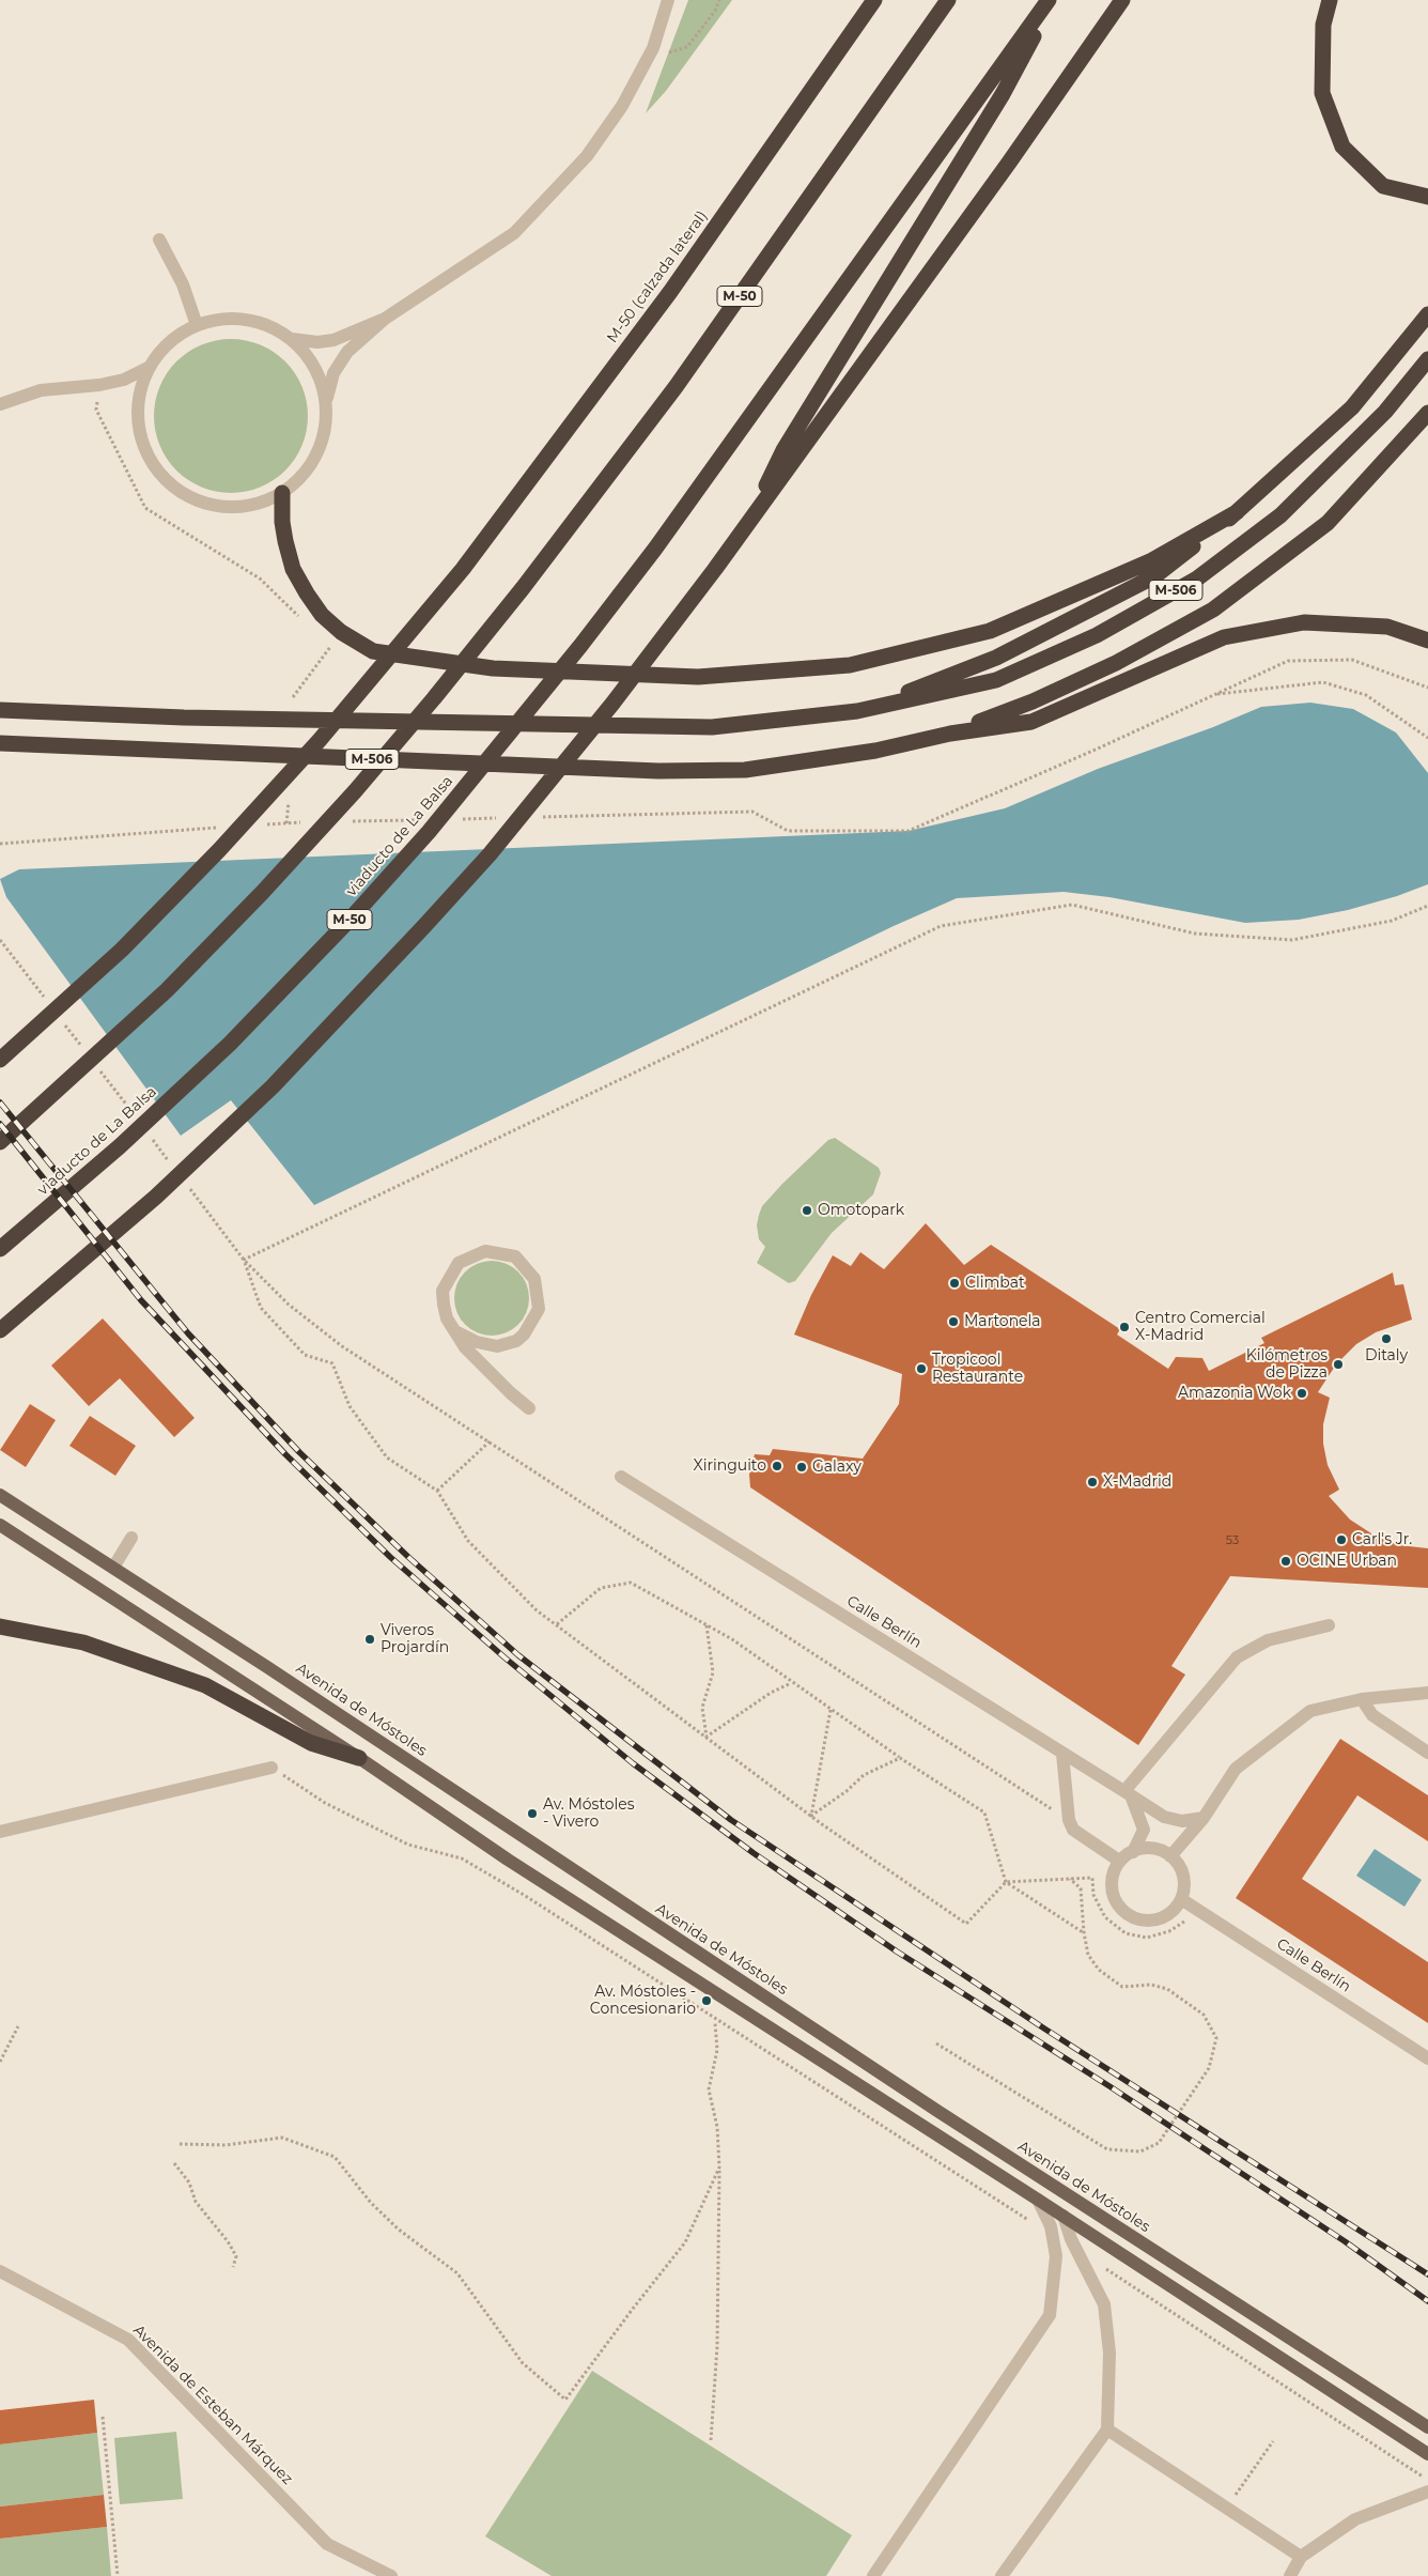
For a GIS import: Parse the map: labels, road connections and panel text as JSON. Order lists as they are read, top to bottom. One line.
{"streets":{"highway":["M-50 (calzada lateral)","M-50","M-506","viaducto de La Balsa"],"main road":["Avenida de Móstoles"],"street":["Calle Berlín","Avenida de Esteban Márquez"]},"places":["Omotopark","Climbat","Martonela","Centro Comercial X-Madrid","Ditaly","Kilómetros de Pizza","Tropicool Restaurante","Amazonia Wok","Xiringuito","Galaxy","X-Madrid","Carl's Jr.","OCINE Urban","Viveros Projardín","Av. Móstoles - Vivero","Av. Móstoles - Concesionario"],"house_numbers":["53"]}
